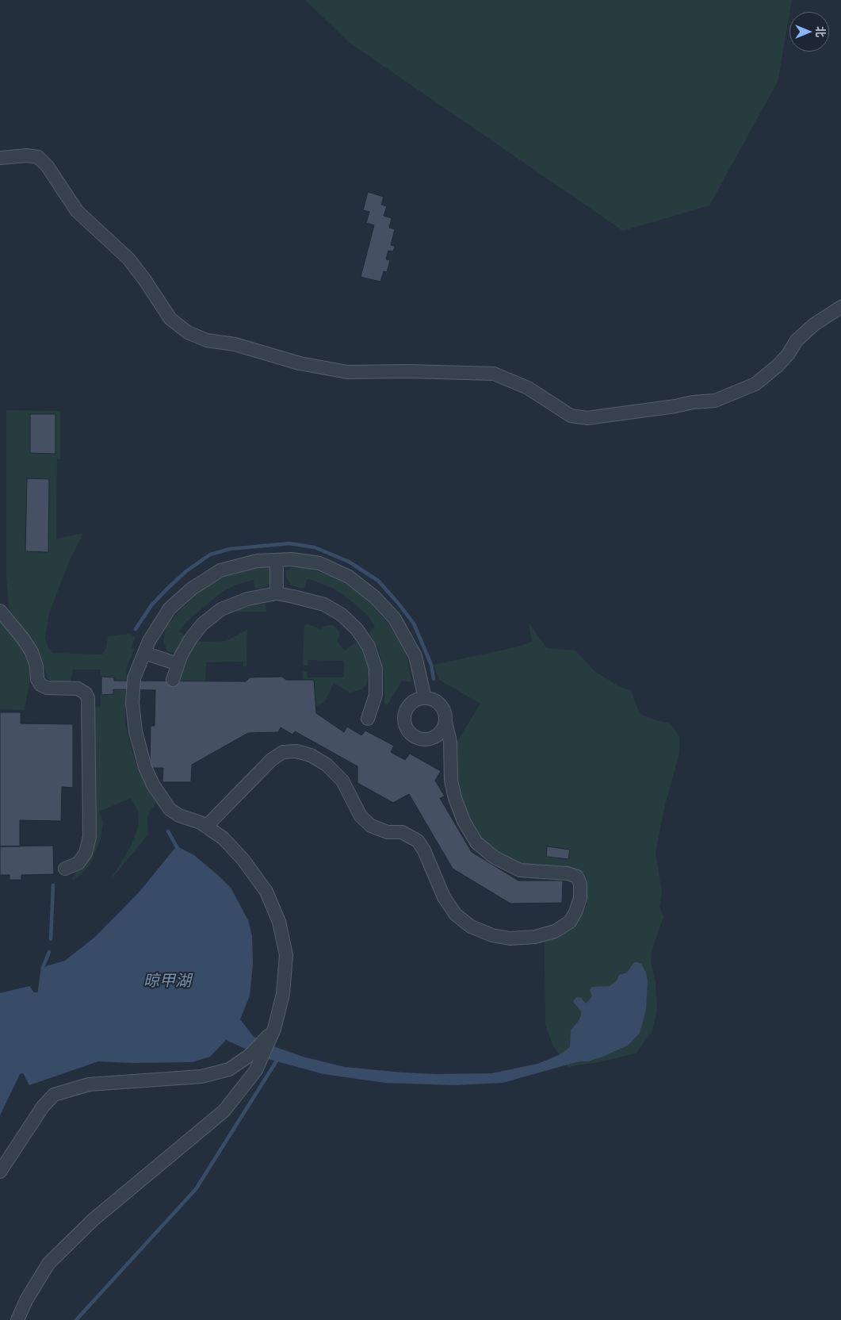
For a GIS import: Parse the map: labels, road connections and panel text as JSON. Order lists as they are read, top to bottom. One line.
{"water":["晾甲湖"],"north":"right"}
